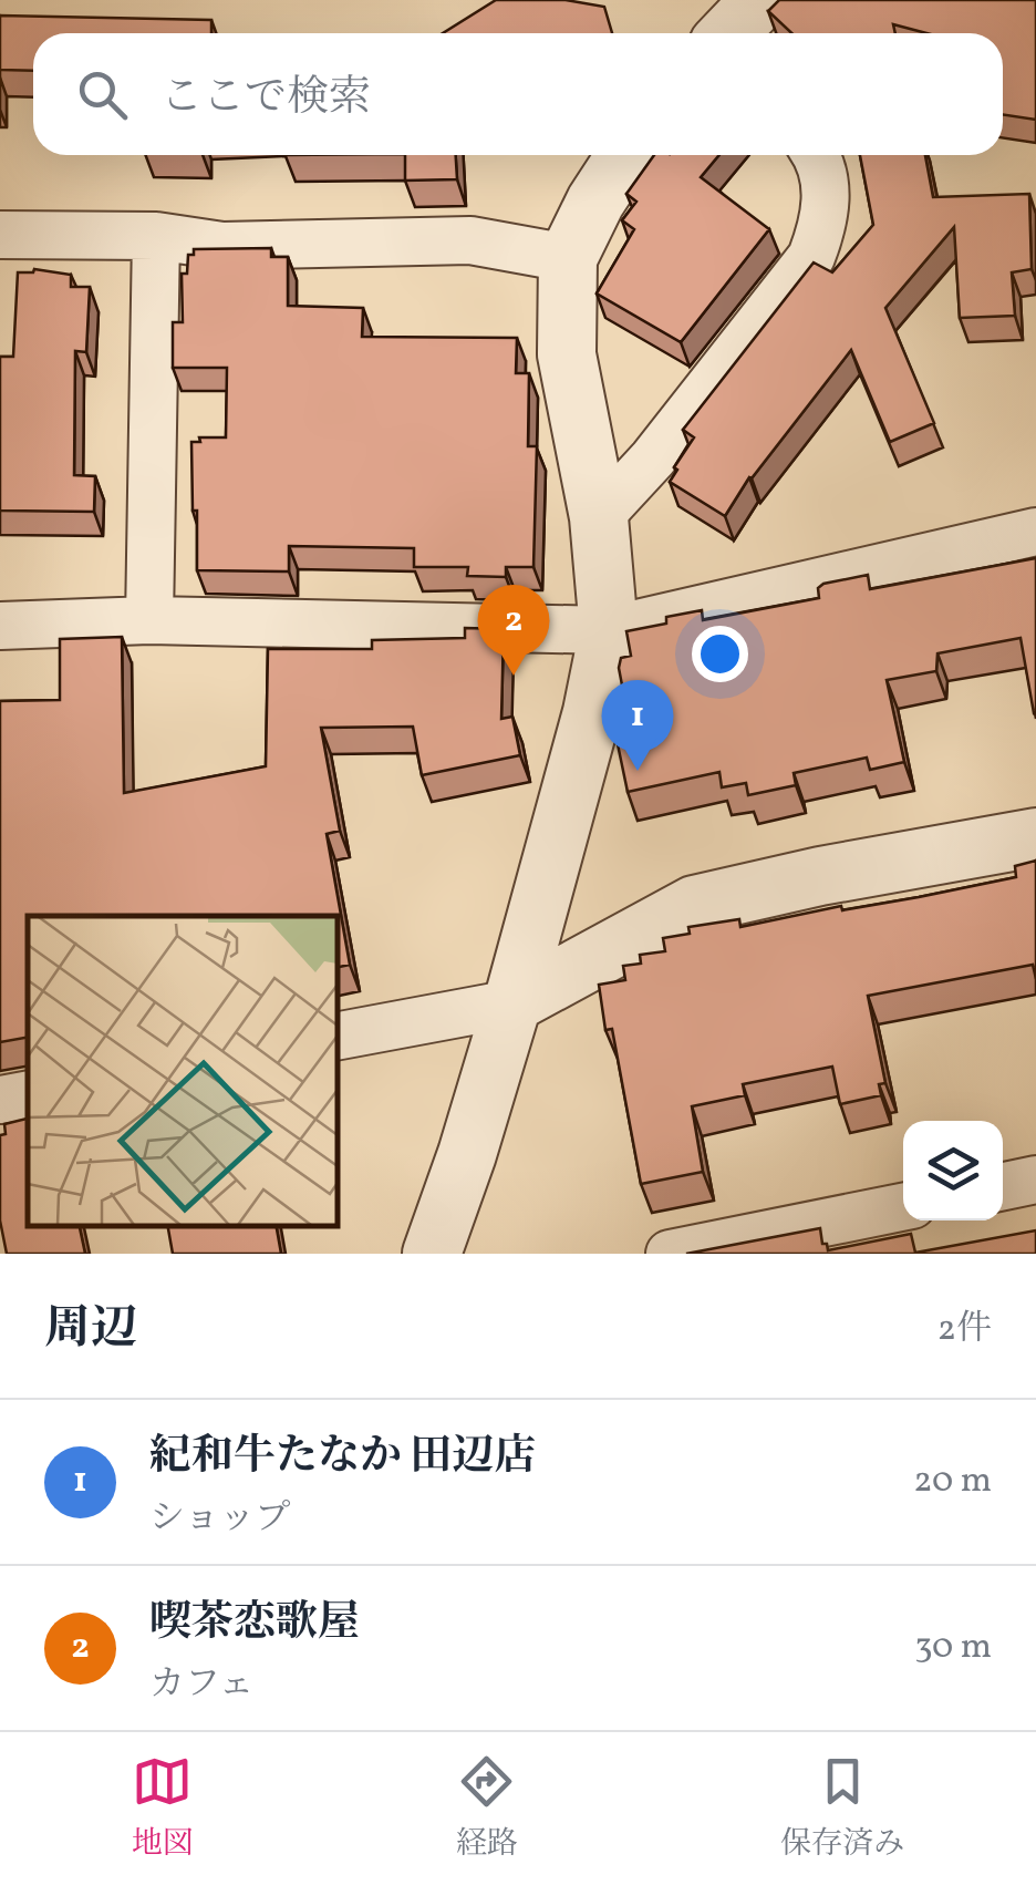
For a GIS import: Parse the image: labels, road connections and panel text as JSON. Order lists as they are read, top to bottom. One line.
{"page":{"search":"ここで検索","pins":["2","1"],"heading":["周辺","2件"],"list":[{"mark":"1","name":"紀和牛たなか 田辺店","note":"ショップ","value":"20 m"},{"mark":"2","name":"喫茶恋歌屋","note":"カフェ","value":"30 m"}],"nav":["地図","経路","保存済み"]}}
